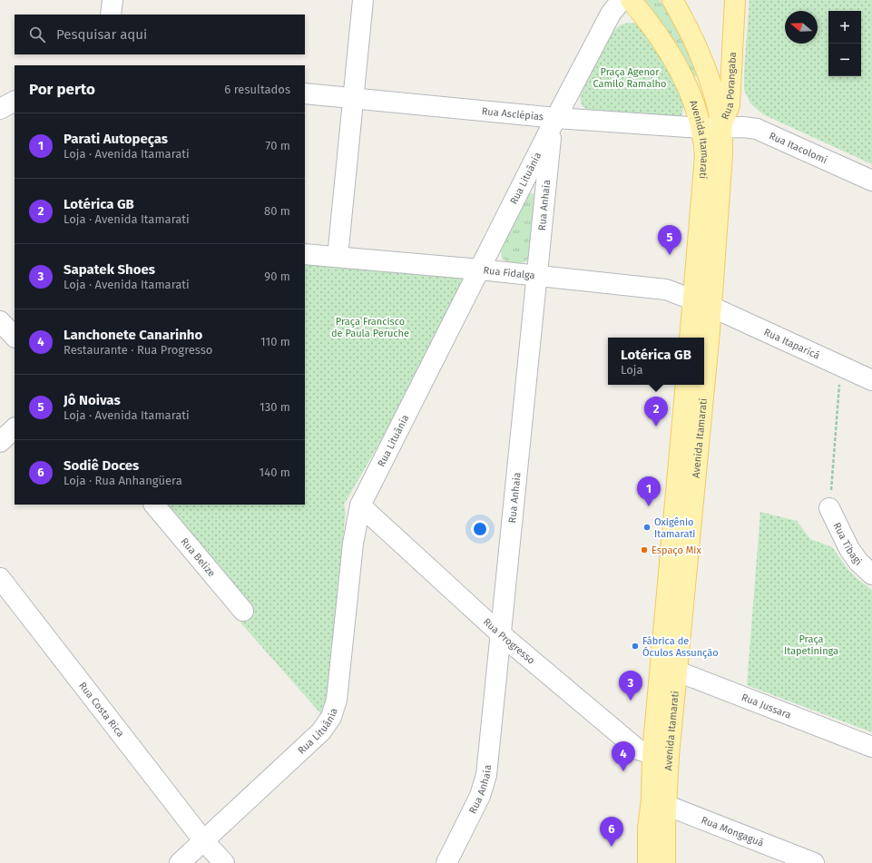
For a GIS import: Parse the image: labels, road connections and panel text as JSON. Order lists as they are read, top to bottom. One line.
{"streets":{"main road":["Rua Porangaba","Avenida Itamarati"],"street":["Rua Asclépias","Rua Itacolomi","Rua Lituânia","Rua Anhaia","Rua Fidalga","Rua Itaparicá","Rua Tibagi","Rua Belize","Rua Progresso","Rua Jussara","Rua Costa Rica","Rua Mongaguá"]},"crossings":[["Rua Porangaba","Rua Asclépias"],["Rua Porangaba","Avenida Itamarati"],["Rua Porangaba","Rua Itacolomi"],["Rua Asclépias","Avenida Itamarati"],["Rua Asclépias","Rua Itacolomi"],["Rua Asclépias","Rua Lituânia"],["Rua Asclépias","Rua Anhaia"],["Avenida Itamarati","Rua Itacolomi"],["Avenida Itamarati","Rua Fidalga"],["Avenida Itamarati","Rua Itaparicá"],["Avenida Itamarati","Rua Progresso"],["Avenida Itamarati","Rua Jussara"],["Avenida Itamarati","Rua Mongaguá"],["Rua Lituânia","Rua Anhaia"],["Rua Lituânia","Rua Fidalga"],["Rua Lituânia","Rua Progresso"],["Rua Lituânia","Rua Costa Rica"],["Rua Anhaia","Rua Fidalga"],["Rua Anhaia","Rua Progresso"],["Rua Fidalga","Rua Itaparicá"]],"parks":["Praça Agenor Camilo Ramalho","Praça Francisco de Paula Peruche","Praça Itapetininga"],"places":["Oxigênio Itamarati","Espaço Mix","Fábrica de Óculos Assunção"],"north":"left","page":{"map_buttons":["+","−"],"search":"Pesquisar aqui","heading":["Por perto","6 resultados"],"list":[{"mark":"1","name":"Parati Autopeças","note":"Loja · Avenida Itamarati","value":"70 m"},{"mark":"2","name":"Lotérica GB","note":"Loja · Avenida Itamarati","value":"80 m"},{"mark":"3","name":"Sapatek Shoes","note":"Loja · Avenida Itamarati","value":"90 m"},{"mark":"4","name":"Lanchonete Canarinho","note":"Restaurante · Rua Progresso","value":"110 m"},{"mark":"5","name":"Jô Noivas","note":"Loja · Avenida Itamarati","value":"130 m"},{"mark":"6","name":"Sodiê Doces","note":"Loja · Rua Anhangüera","value":"140 m"}],"pins":["5","2","1","3","4","6"],"popup":["Lotérica GB","Loja"]}}
